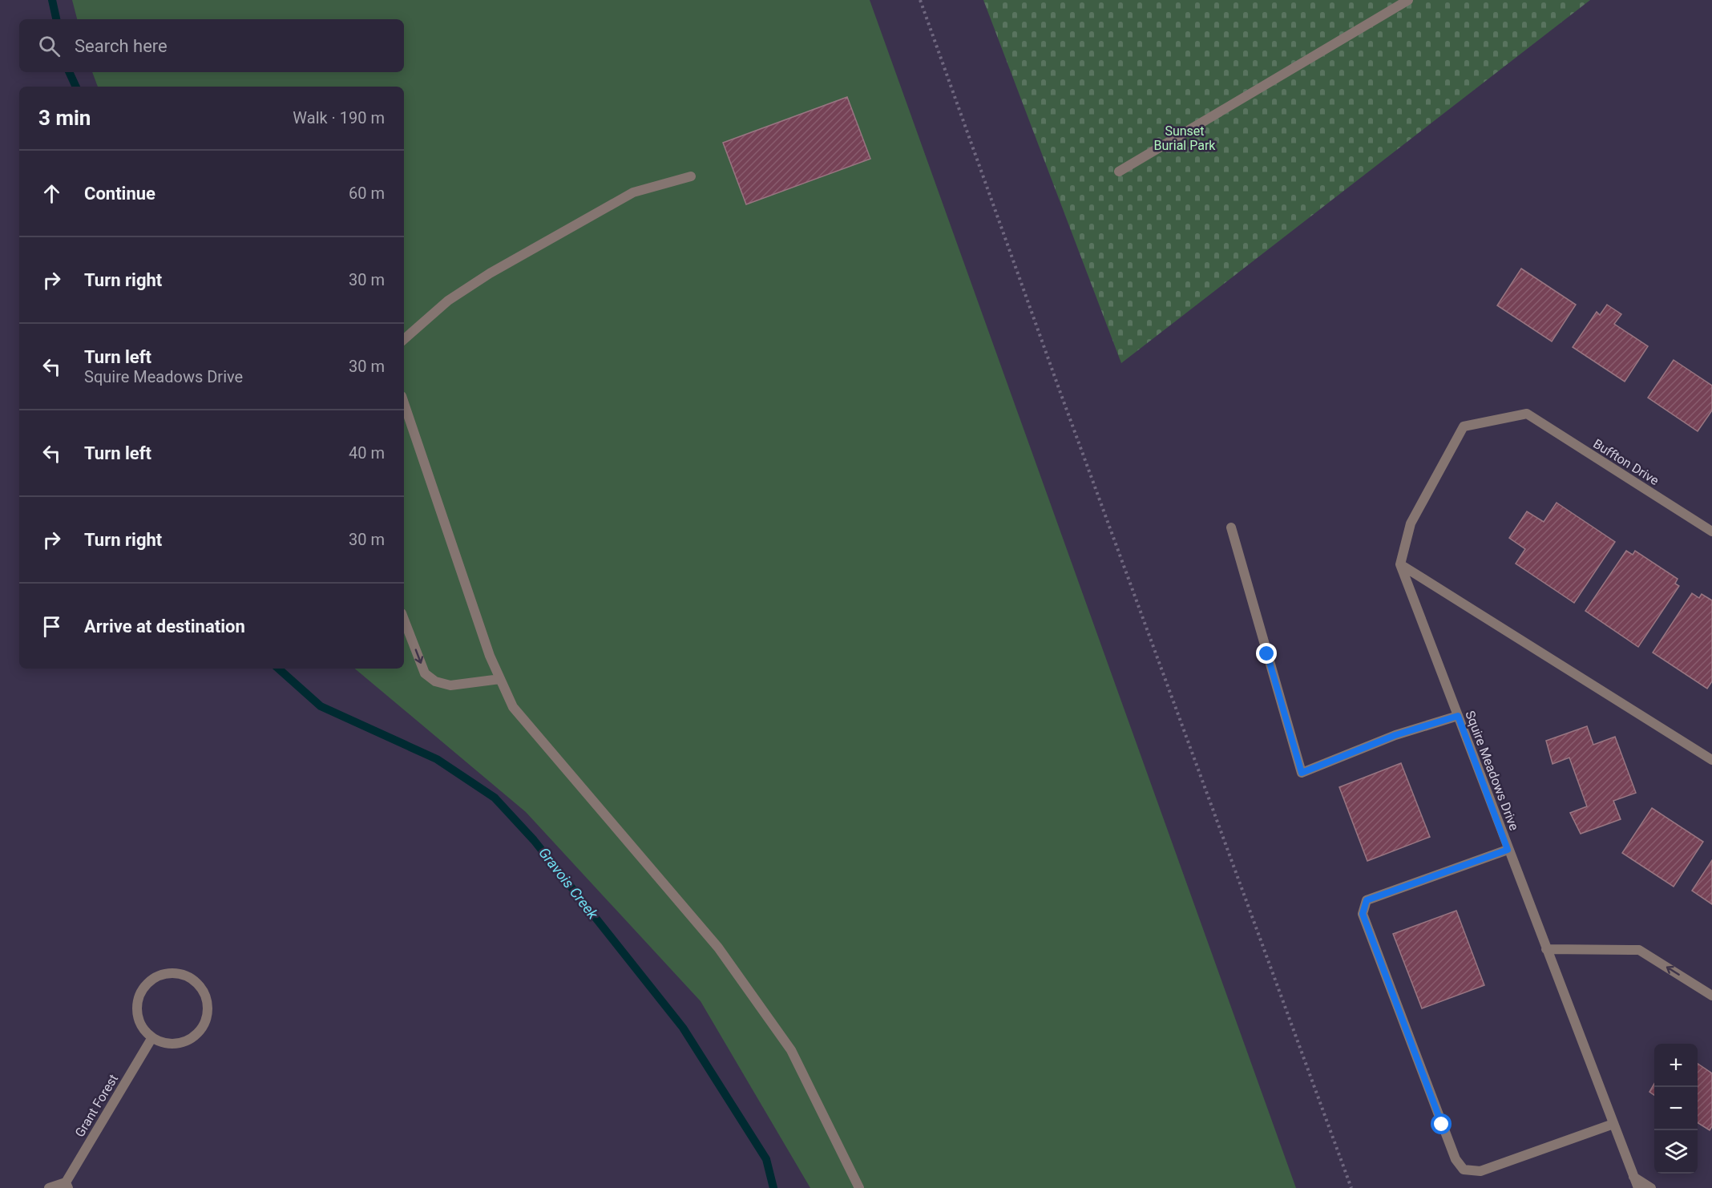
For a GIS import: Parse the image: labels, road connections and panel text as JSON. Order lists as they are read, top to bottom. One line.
{"streets":{"street":["Buffton Drive","Squire Meadows Drive","Grant Forest"]},"crossings":[["Buffton Drive","Squire Meadows Drive"]],"water":["Gravois Creek"],"parks":["Sunset Burial Park"],"page":{"search":"Search here","heading":["3 min","Walk · 190 m"],"list":[["Continue","60 m"],["Turn right","30 m"],["Turn left","Squire Meadows Drive","30 m"],["Turn left","40 m"],["Turn right","30 m"],"Arrive at destination"],"map_buttons":["+","−"]}}
